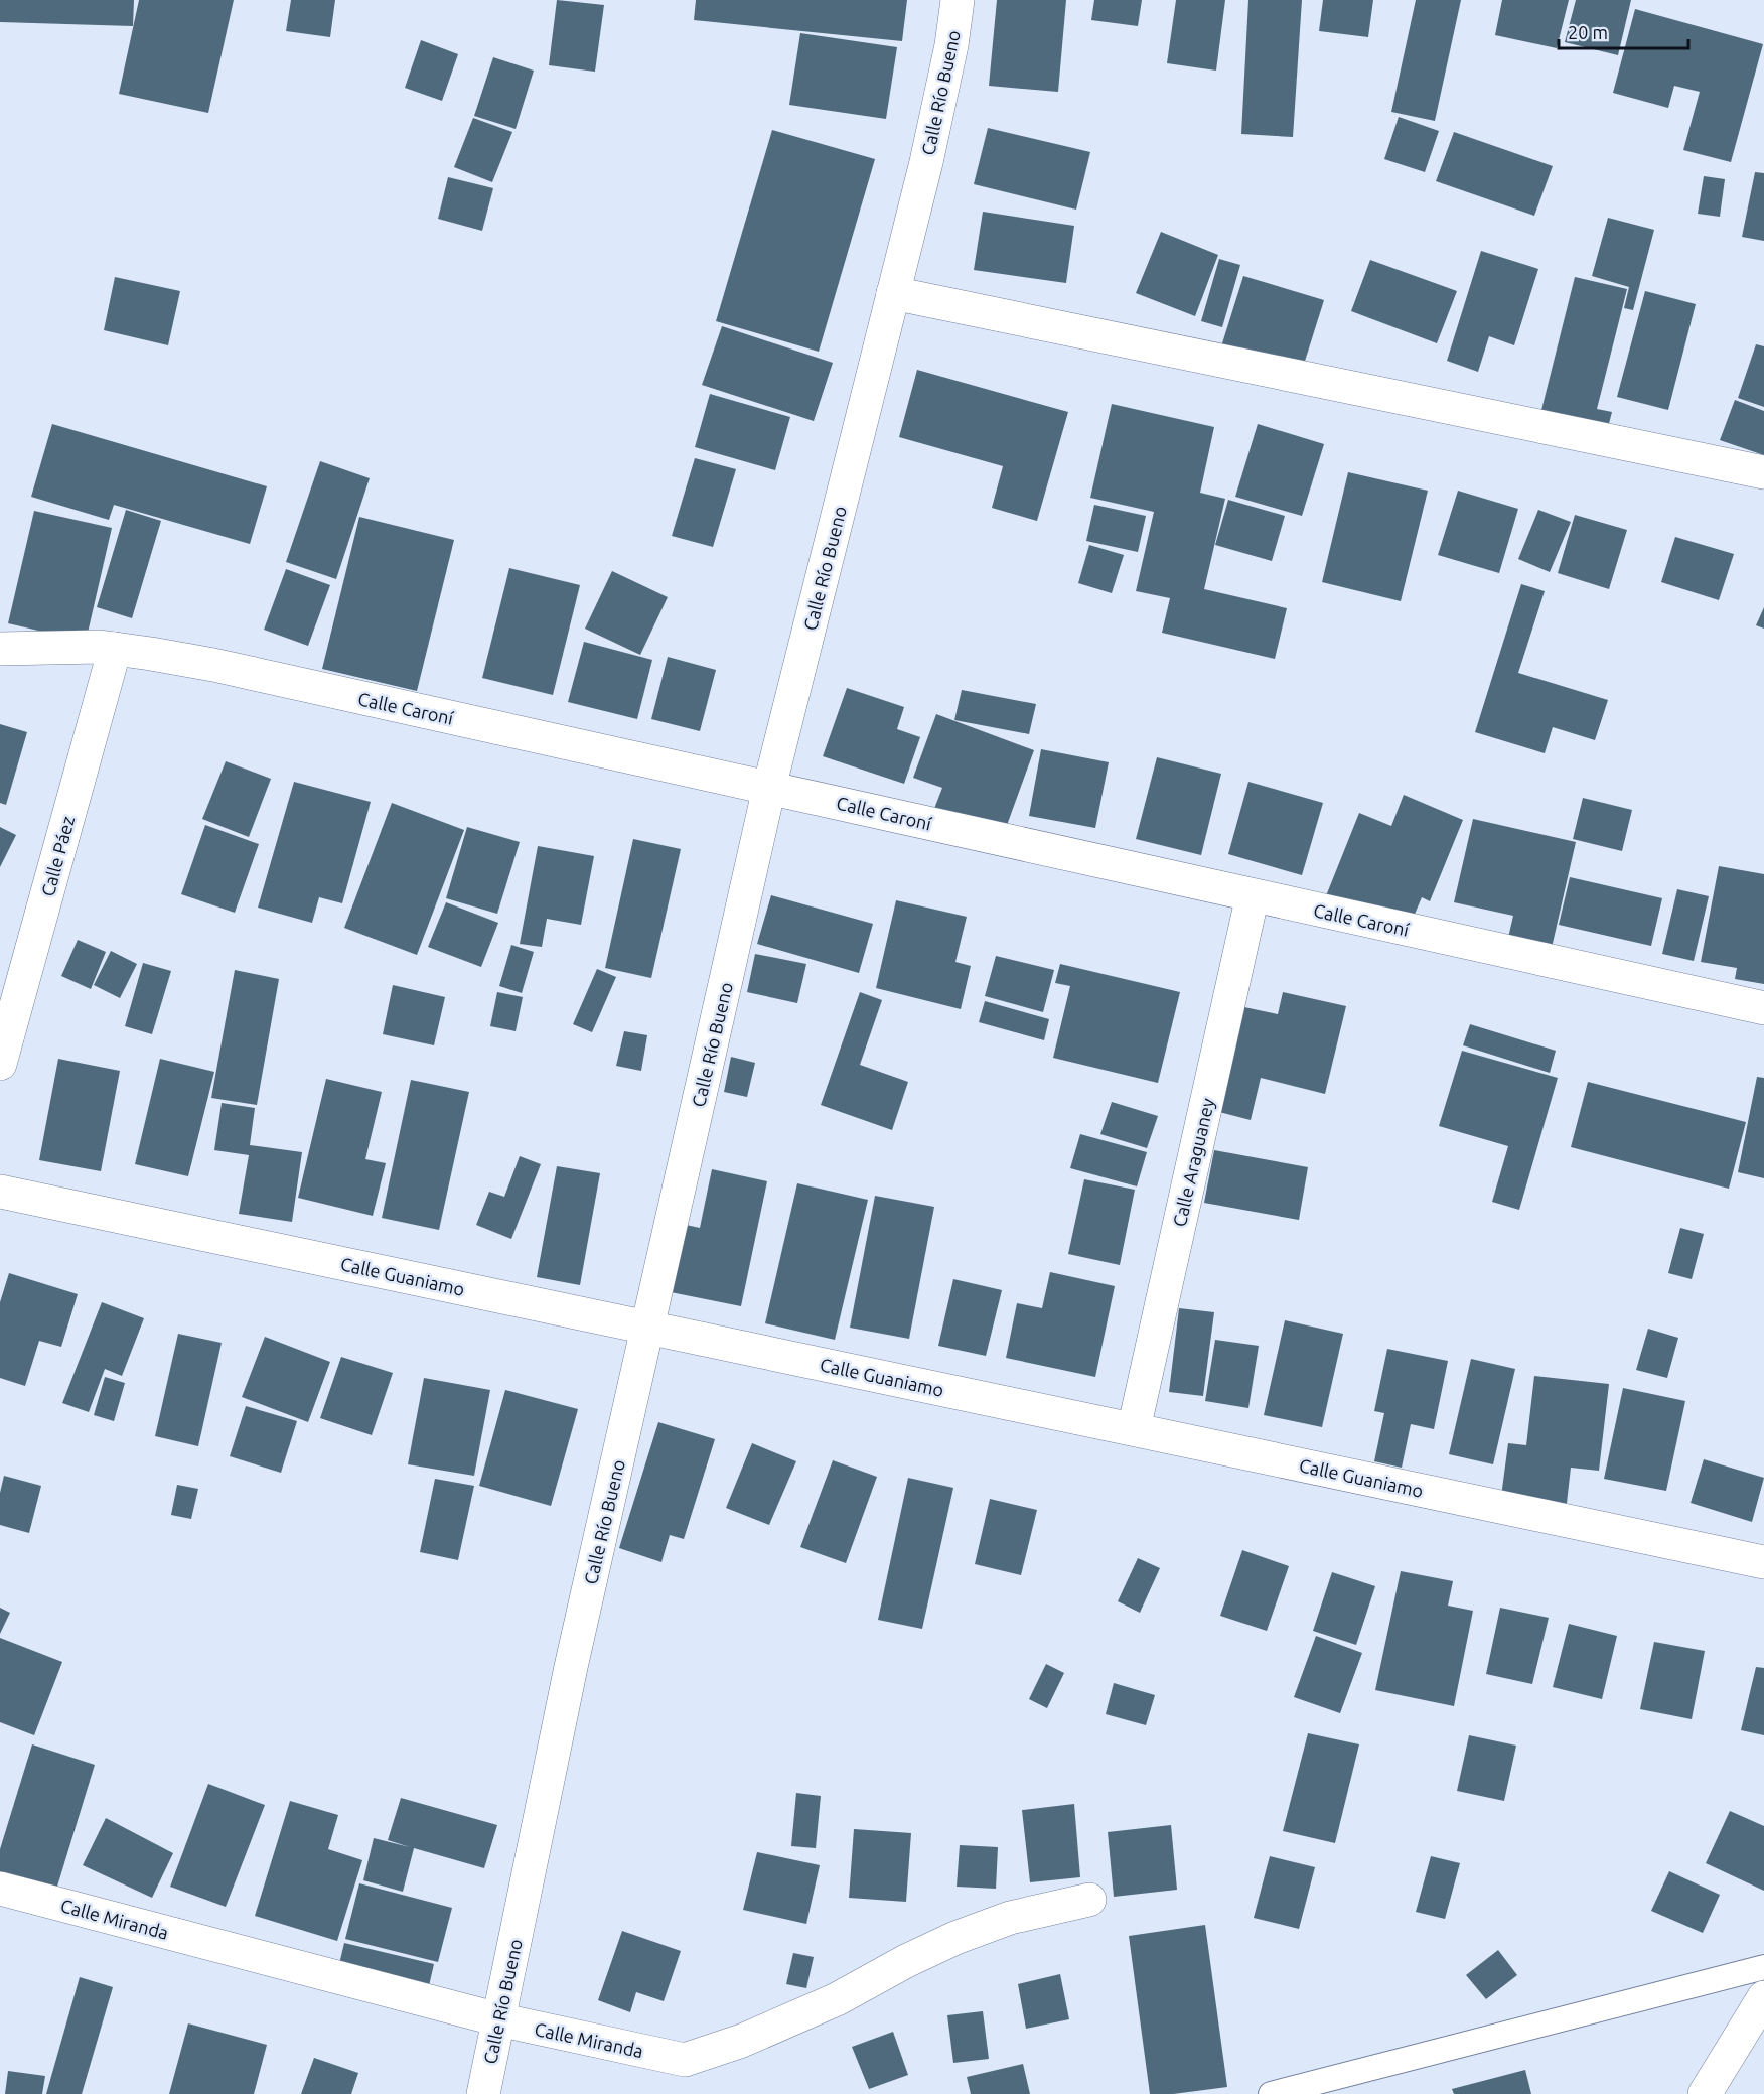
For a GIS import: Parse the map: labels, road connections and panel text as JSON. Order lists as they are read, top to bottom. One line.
{"streets":{"street":["Calle Río Bueno","Calle Caroní","Calle Páez","Calle Araguaney","Calle Guaniamo","Calle Miranda"]},"crossings":[["Calle Río Bueno","Calle Caroní"],["Calle Río Bueno","Calle Guaniamo"],["Calle Río Bueno","Calle Miranda"],["Calle Caroní","Calle Páez"],["Calle Caroní","Calle Araguaney"],["Calle Araguaney","Calle Guaniamo"]],"scale_bar":"20 m"}
